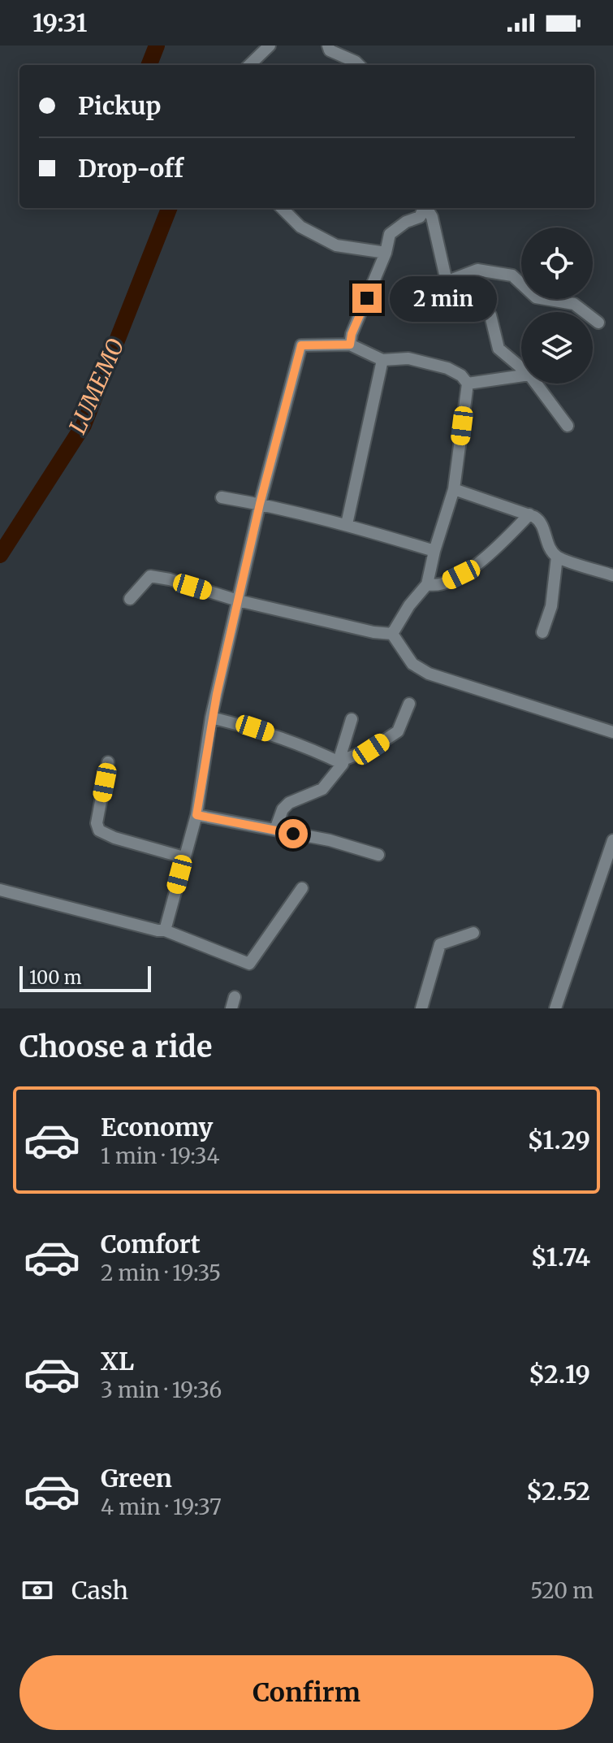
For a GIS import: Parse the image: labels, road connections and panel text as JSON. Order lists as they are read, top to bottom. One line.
{"water":["LUMEMO"],"scale_bar":"100 m","page":{"status":"19:31","banner":["Pickup","Drop-off"],"bubble":"2 min","scale":"100 m","heading":"Choose a ride","list":[{"name":"Economy","note":"1 min · 19:34","value":"$1.29"},{"name":"Comfort","note":"2 min · 19:35","value":"$1.74"},{"name":"XL","note":"3 min · 19:36","value":"$2.19"},{"name":"Green","note":"4 min · 19:37","value":"$2.52"}],"pay":["Cash","520 m"],"buttons":"Confirm"}}
